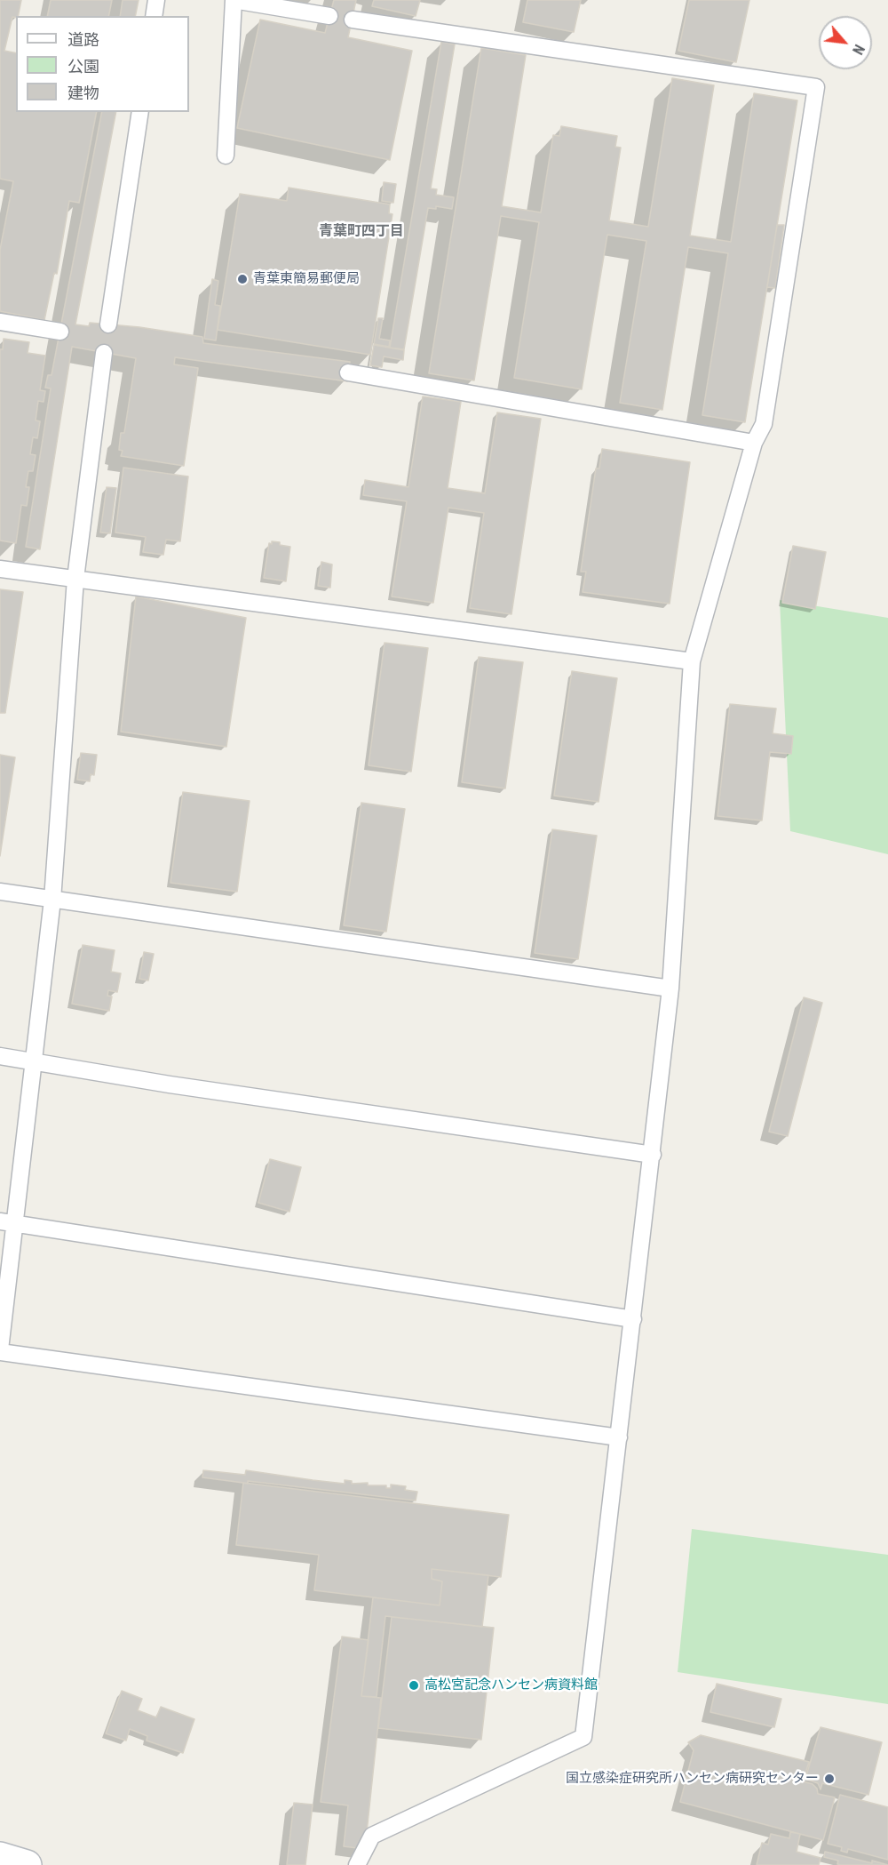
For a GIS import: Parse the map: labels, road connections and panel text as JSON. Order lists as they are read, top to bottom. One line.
{"districts":["青葉町四丁目"],"places":["青葉東簡易郵便局","高松宮記念ハンセン病資料館","国立感染症研究所ハンセン病研究センター"],"legend":["道路","公園","建物"],"north":"bottom right"}
